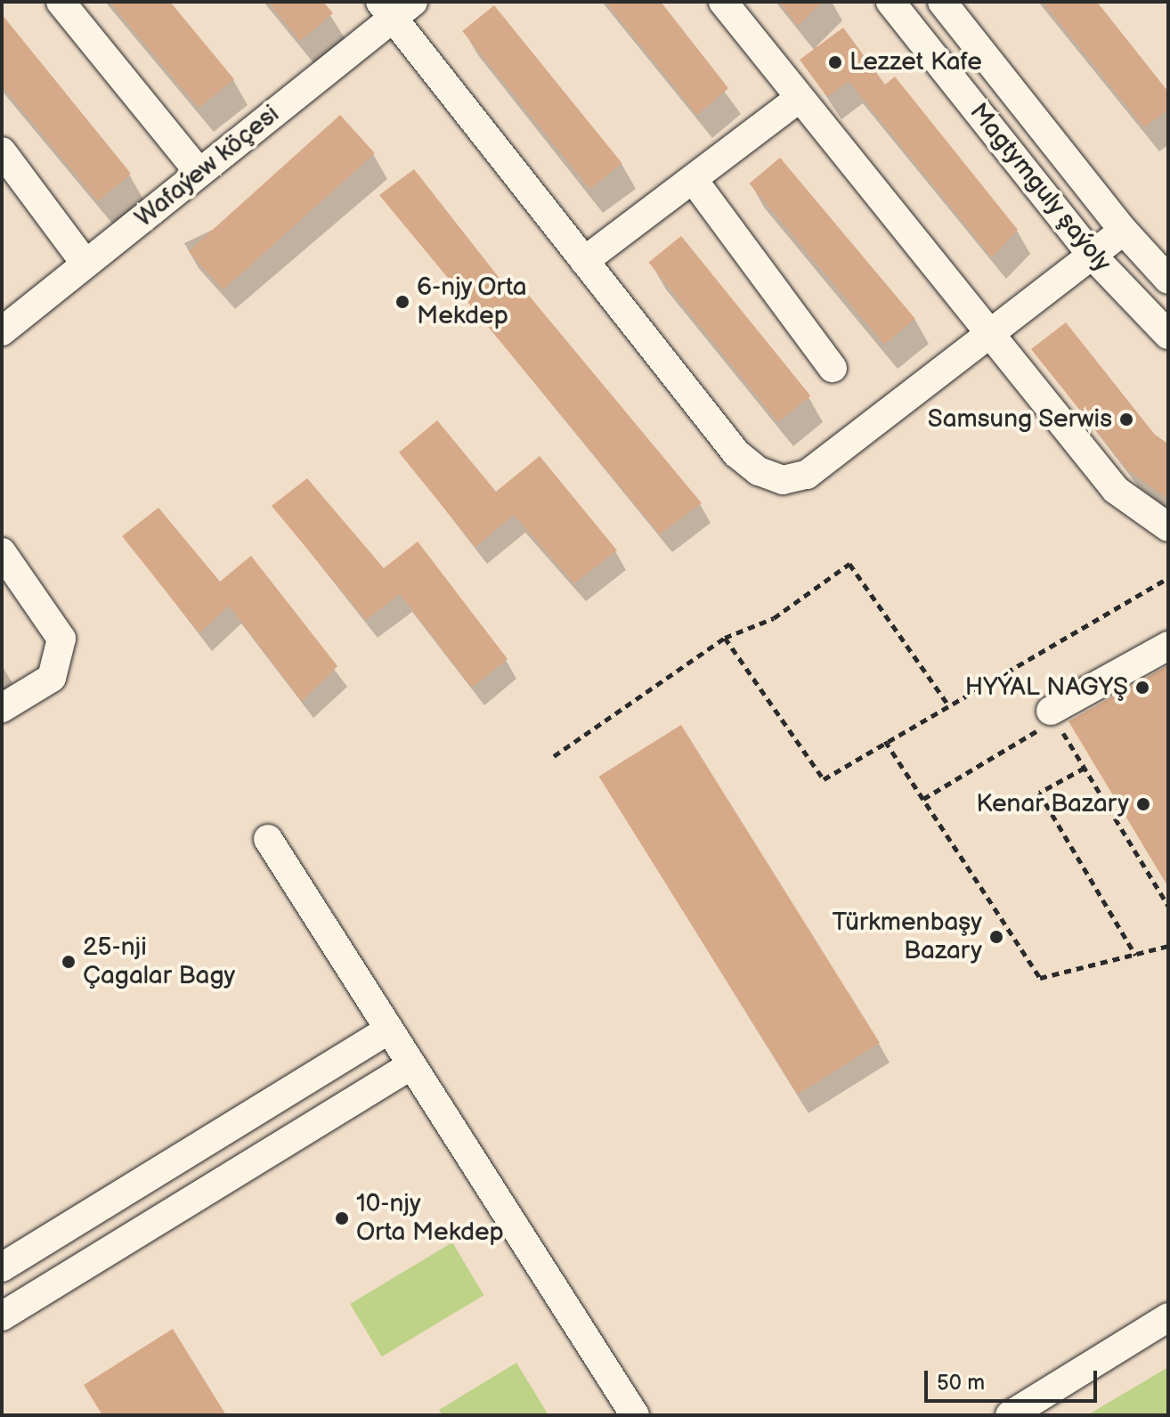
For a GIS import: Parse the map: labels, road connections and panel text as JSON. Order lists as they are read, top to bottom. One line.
{"streets":{"street":["Wafaýew köçesi","Magtymguly şaýoly"]},"places":["Lezzet Kafe","6-njy Orta Mekdep","Samsung Serwis","HYÝAL NAGYŞ","Kenar Bazary","Türkmenbaşy Bazary","25-nji Çagalar Bagy","10-njy Orta Mekdep"],"scale_bar":"50 m"}
